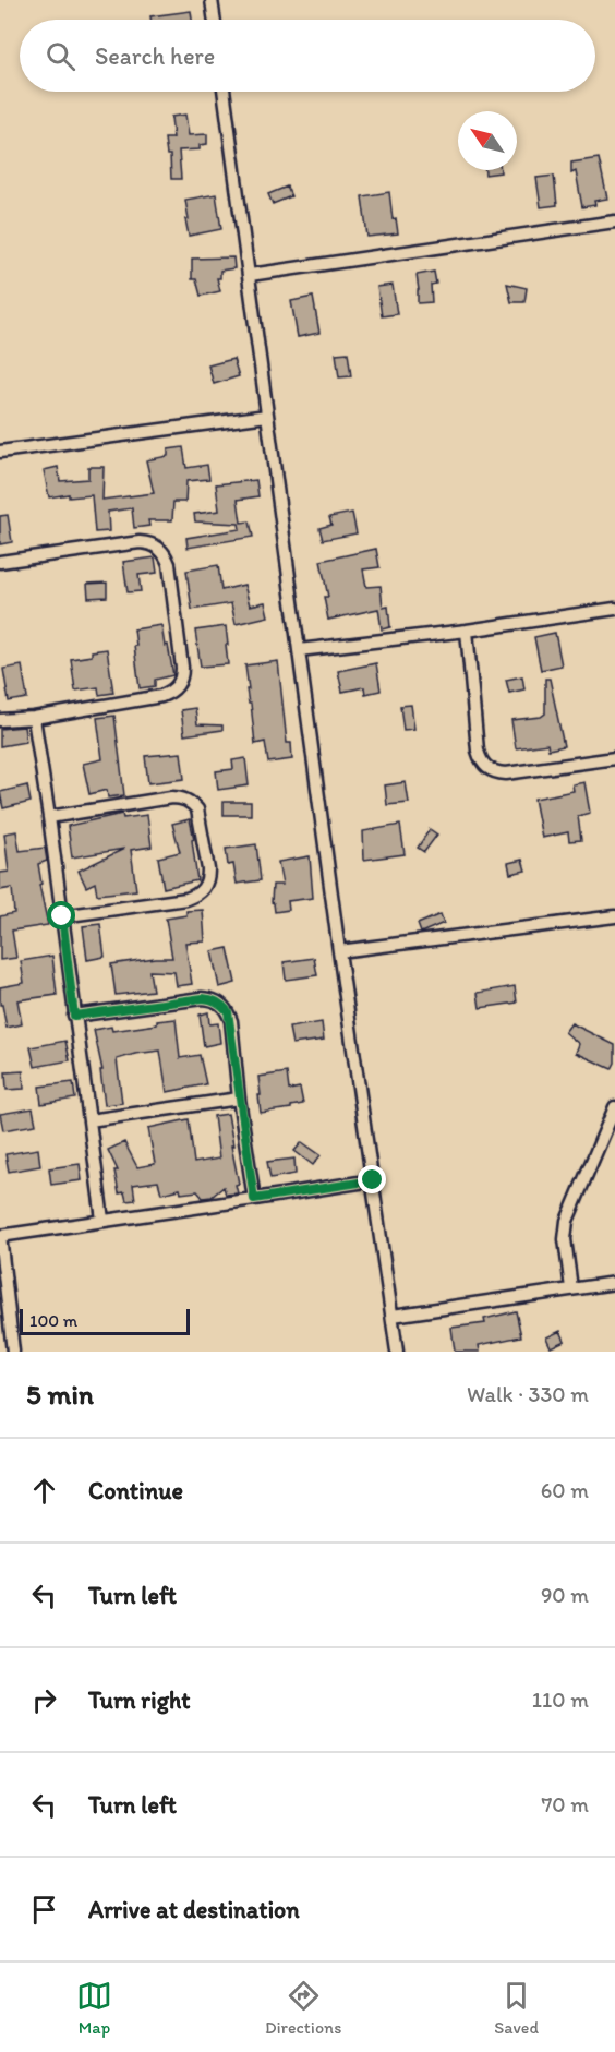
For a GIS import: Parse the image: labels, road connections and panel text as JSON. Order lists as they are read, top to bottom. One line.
{"scale_bar":"100 m","north":"top left","page":{"search":"Search here","scale":"100 m","heading":["5 min","Walk · 330 m"],"list":[["Continue","60 m"],["Turn left","90 m"],["Turn right","110 m"],["Turn left","70 m"],"Arrive at destination"],"nav":["Map","Directions","Saved"]}}
